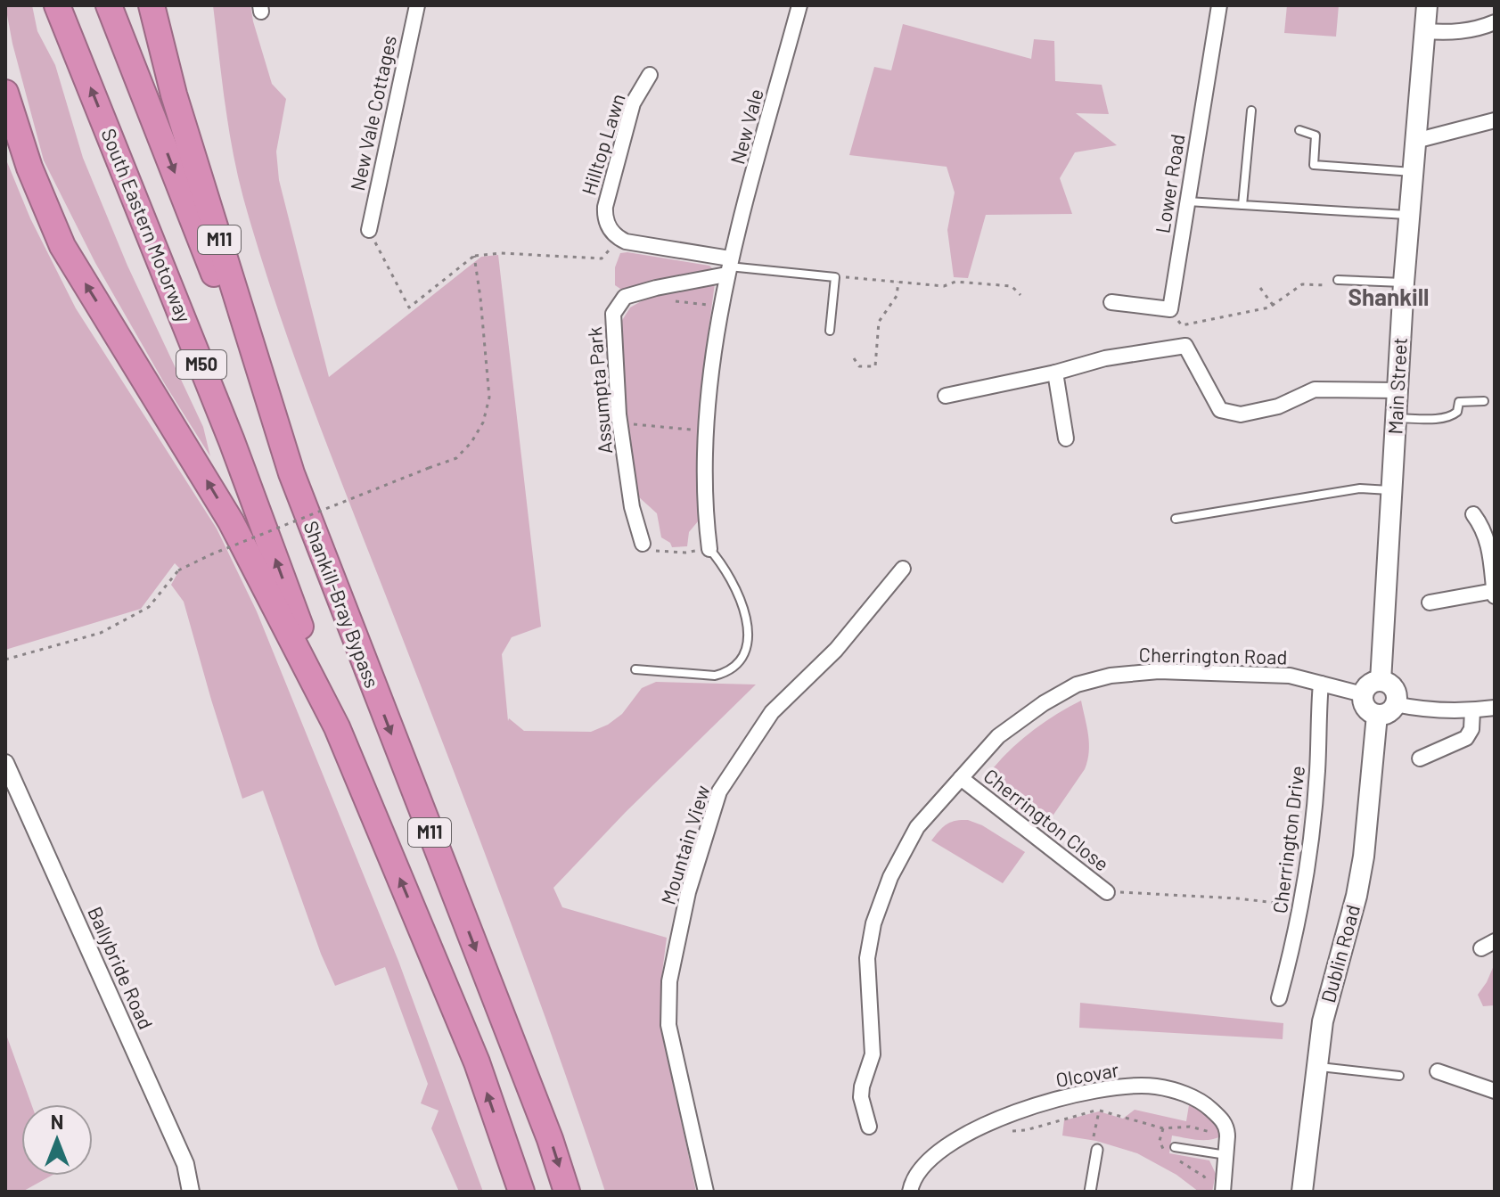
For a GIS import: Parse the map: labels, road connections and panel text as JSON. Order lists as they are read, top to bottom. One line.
{"streets":{"highway":["South Eastern Motorway","M11","M50","Shankill-Bray Bypass"],"main road":["Main Street","Dublin Road"],"street":["New Vale Cottages","New Vale","Hilltop Lawn","Lower Road","Assumpta Park","Cherrington Road","Cherrington Close","Cherrington Drive","Mountain View","Ballybride Road","Olcovar"]},"crossings":[["New Vale","Assumpta Park"],["South Eastern Motorway","M11"],["M50","Shankill-Bray Bypass"],["Main Street","Cherrington Road"],["Main Street","Dublin Road"],["Cherrington Road","Cherrington Close"],["Cherrington Road","Cherrington Drive"],["Cherrington Road","Dublin Road"]],"districts":["Shankill"],"north":"top"}
